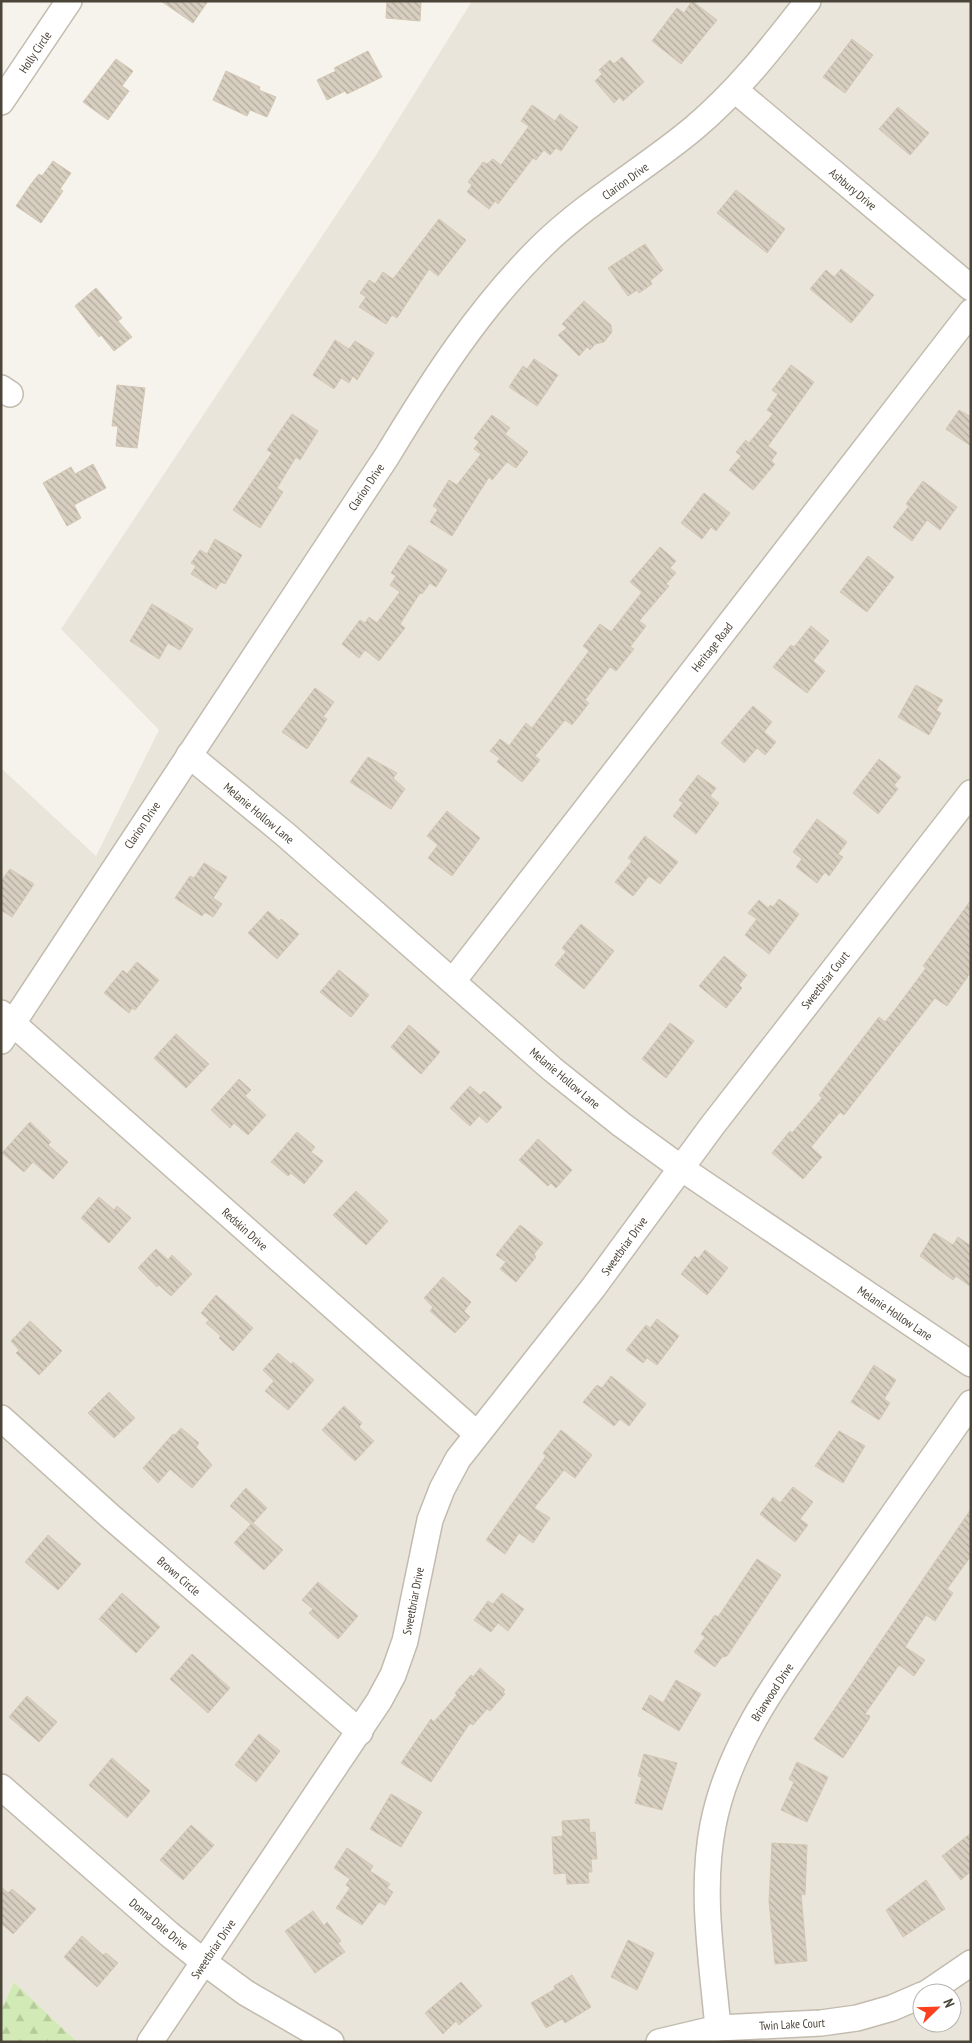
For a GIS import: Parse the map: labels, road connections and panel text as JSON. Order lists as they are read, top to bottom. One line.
{"streets":{"street":["Holly Circle","Clarion Drive","Ashbury Drive","Heritage Road","Melanie Hollow Lane","Sweetbriar Court","Redskin Drive","Sweetbriar Drive","Brown Circle","Briarwood Drive","Donna Dale Drive","Twin Lake Court"]},"crossings":[["Clarion Drive","Ashbury Drive"],["Clarion Drive","Melanie Hollow Lane"],["Clarion Drive","Redskin Drive"],["Heritage Road","Melanie Hollow Lane"],["Melanie Hollow Lane","Sweetbriar Court"],["Melanie Hollow Lane","Sweetbriar Drive"],["Sweetbriar Court","Sweetbriar Drive"],["Redskin Drive","Sweetbriar Drive"],["Sweetbriar Drive","Brown Circle"],["Sweetbriar Drive","Donna Dale Drive"],["Briarwood Drive","Twin Lake Court"]],"north":"top right"}
